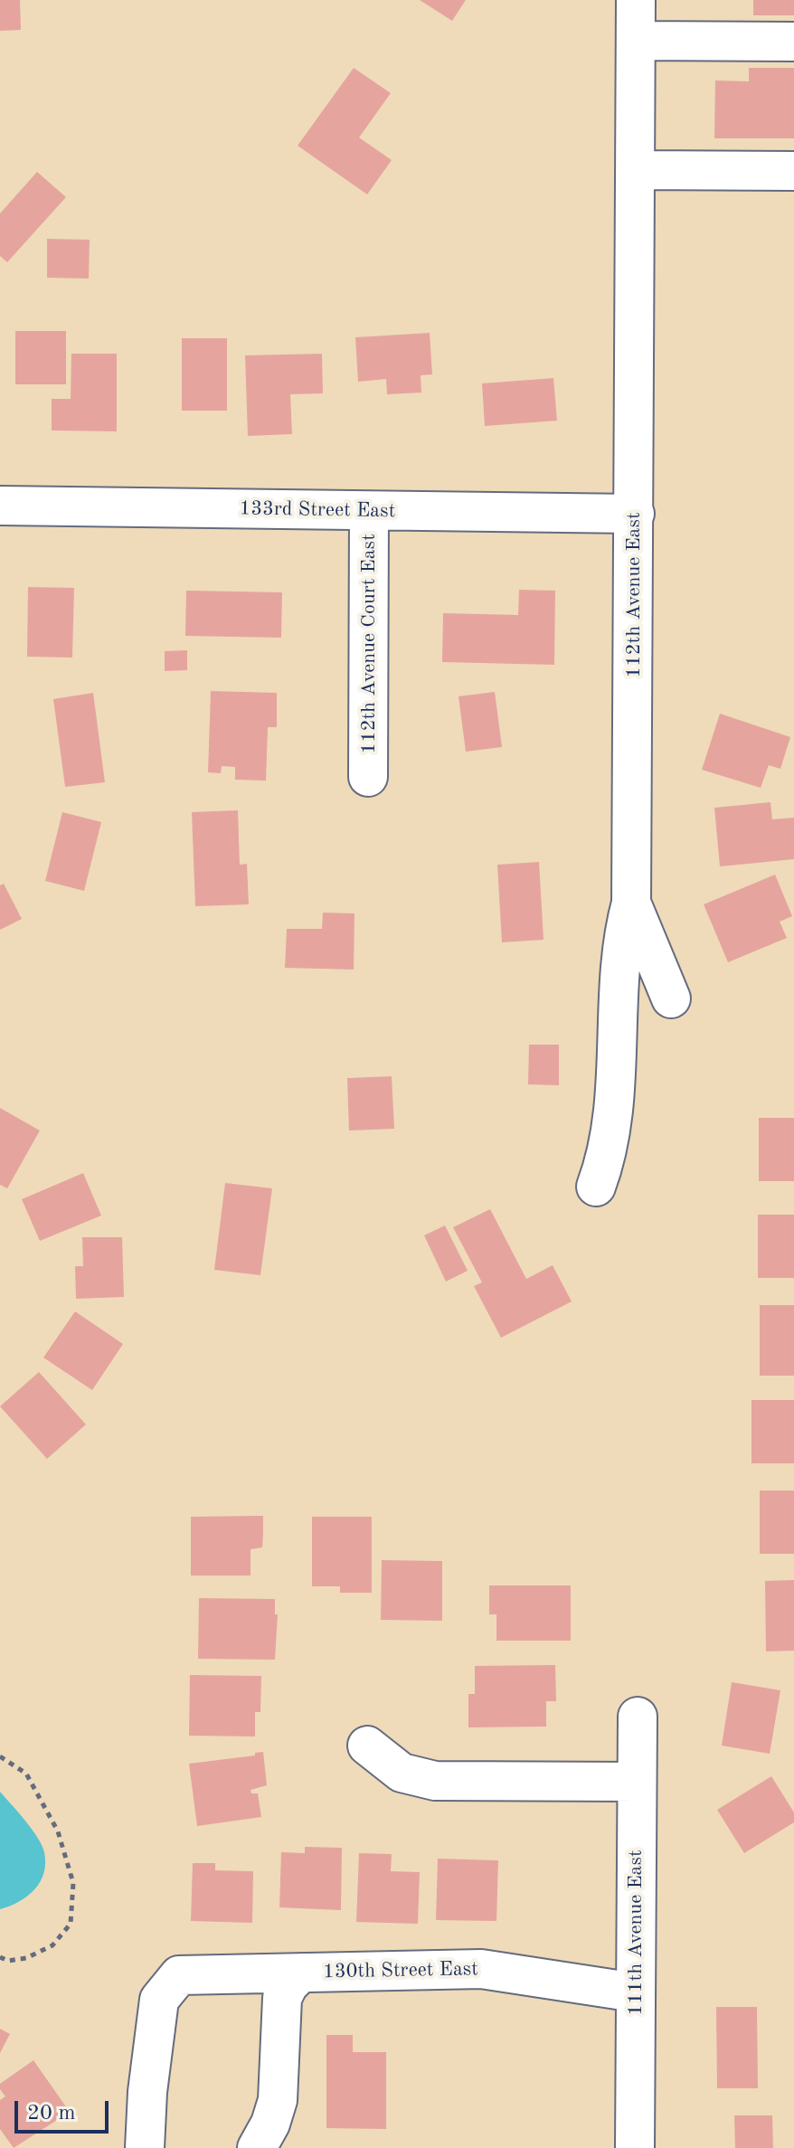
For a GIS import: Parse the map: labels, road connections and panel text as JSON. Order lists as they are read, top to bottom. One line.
{"streets":{"street":["133rd Street East","112th Avenue East","112th Avenue Court East","111th Avenue East","130th Street East"]},"crossings":[["133rd Street East","112th Avenue East"],["133rd Street East","112th Avenue Court East"],["111th Avenue East","130th Street East"]],"scale_bar":"20 m"}
